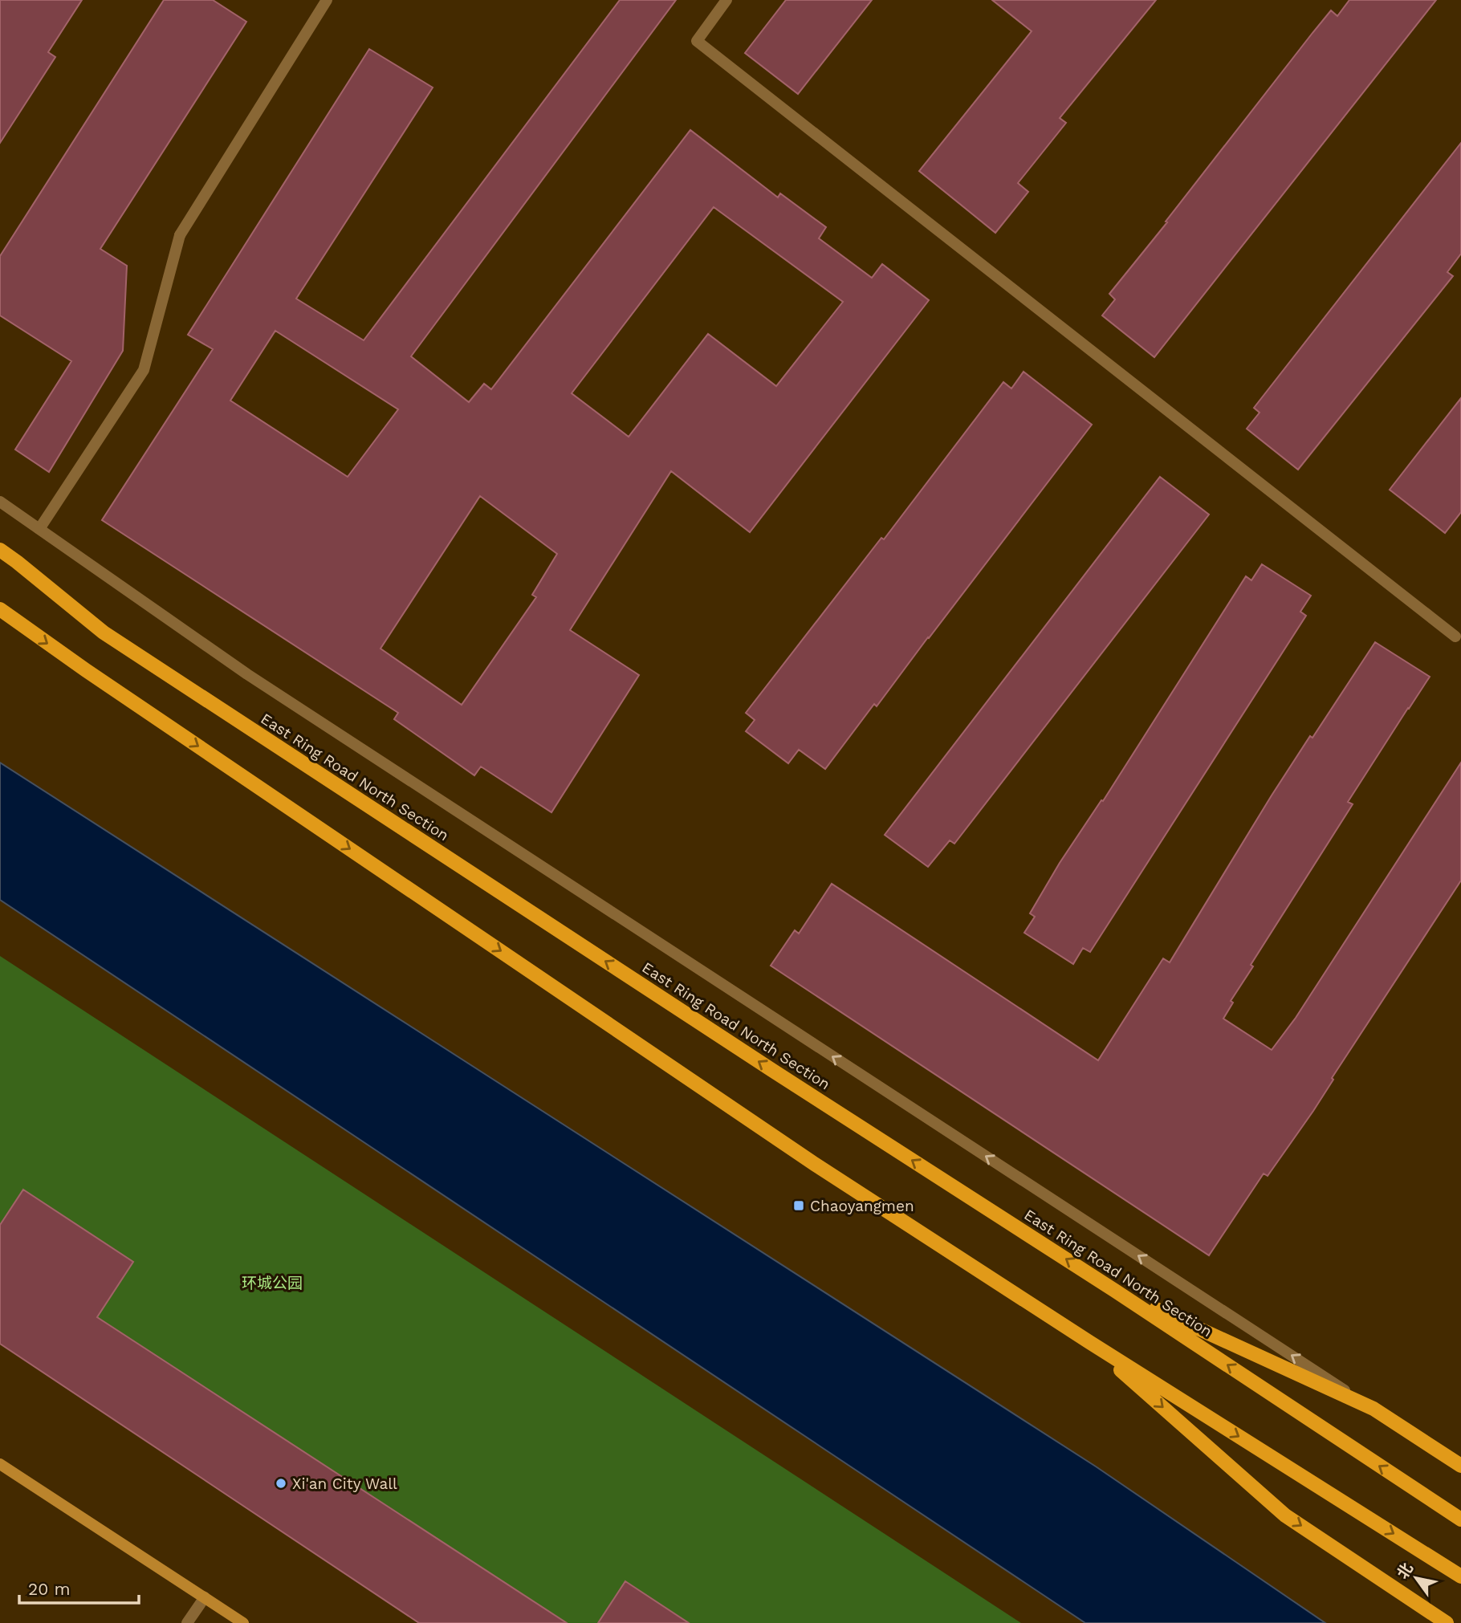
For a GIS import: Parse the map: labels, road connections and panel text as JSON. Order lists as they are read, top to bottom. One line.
{"streets":{"main road":["East Ring Road North Section"]},"parks":["环城公园"],"places":{"transit":["Chaoyangmen"],"other":["Xi'an City Wall"]},"scale_bar":"20 m","north":"top left"}
